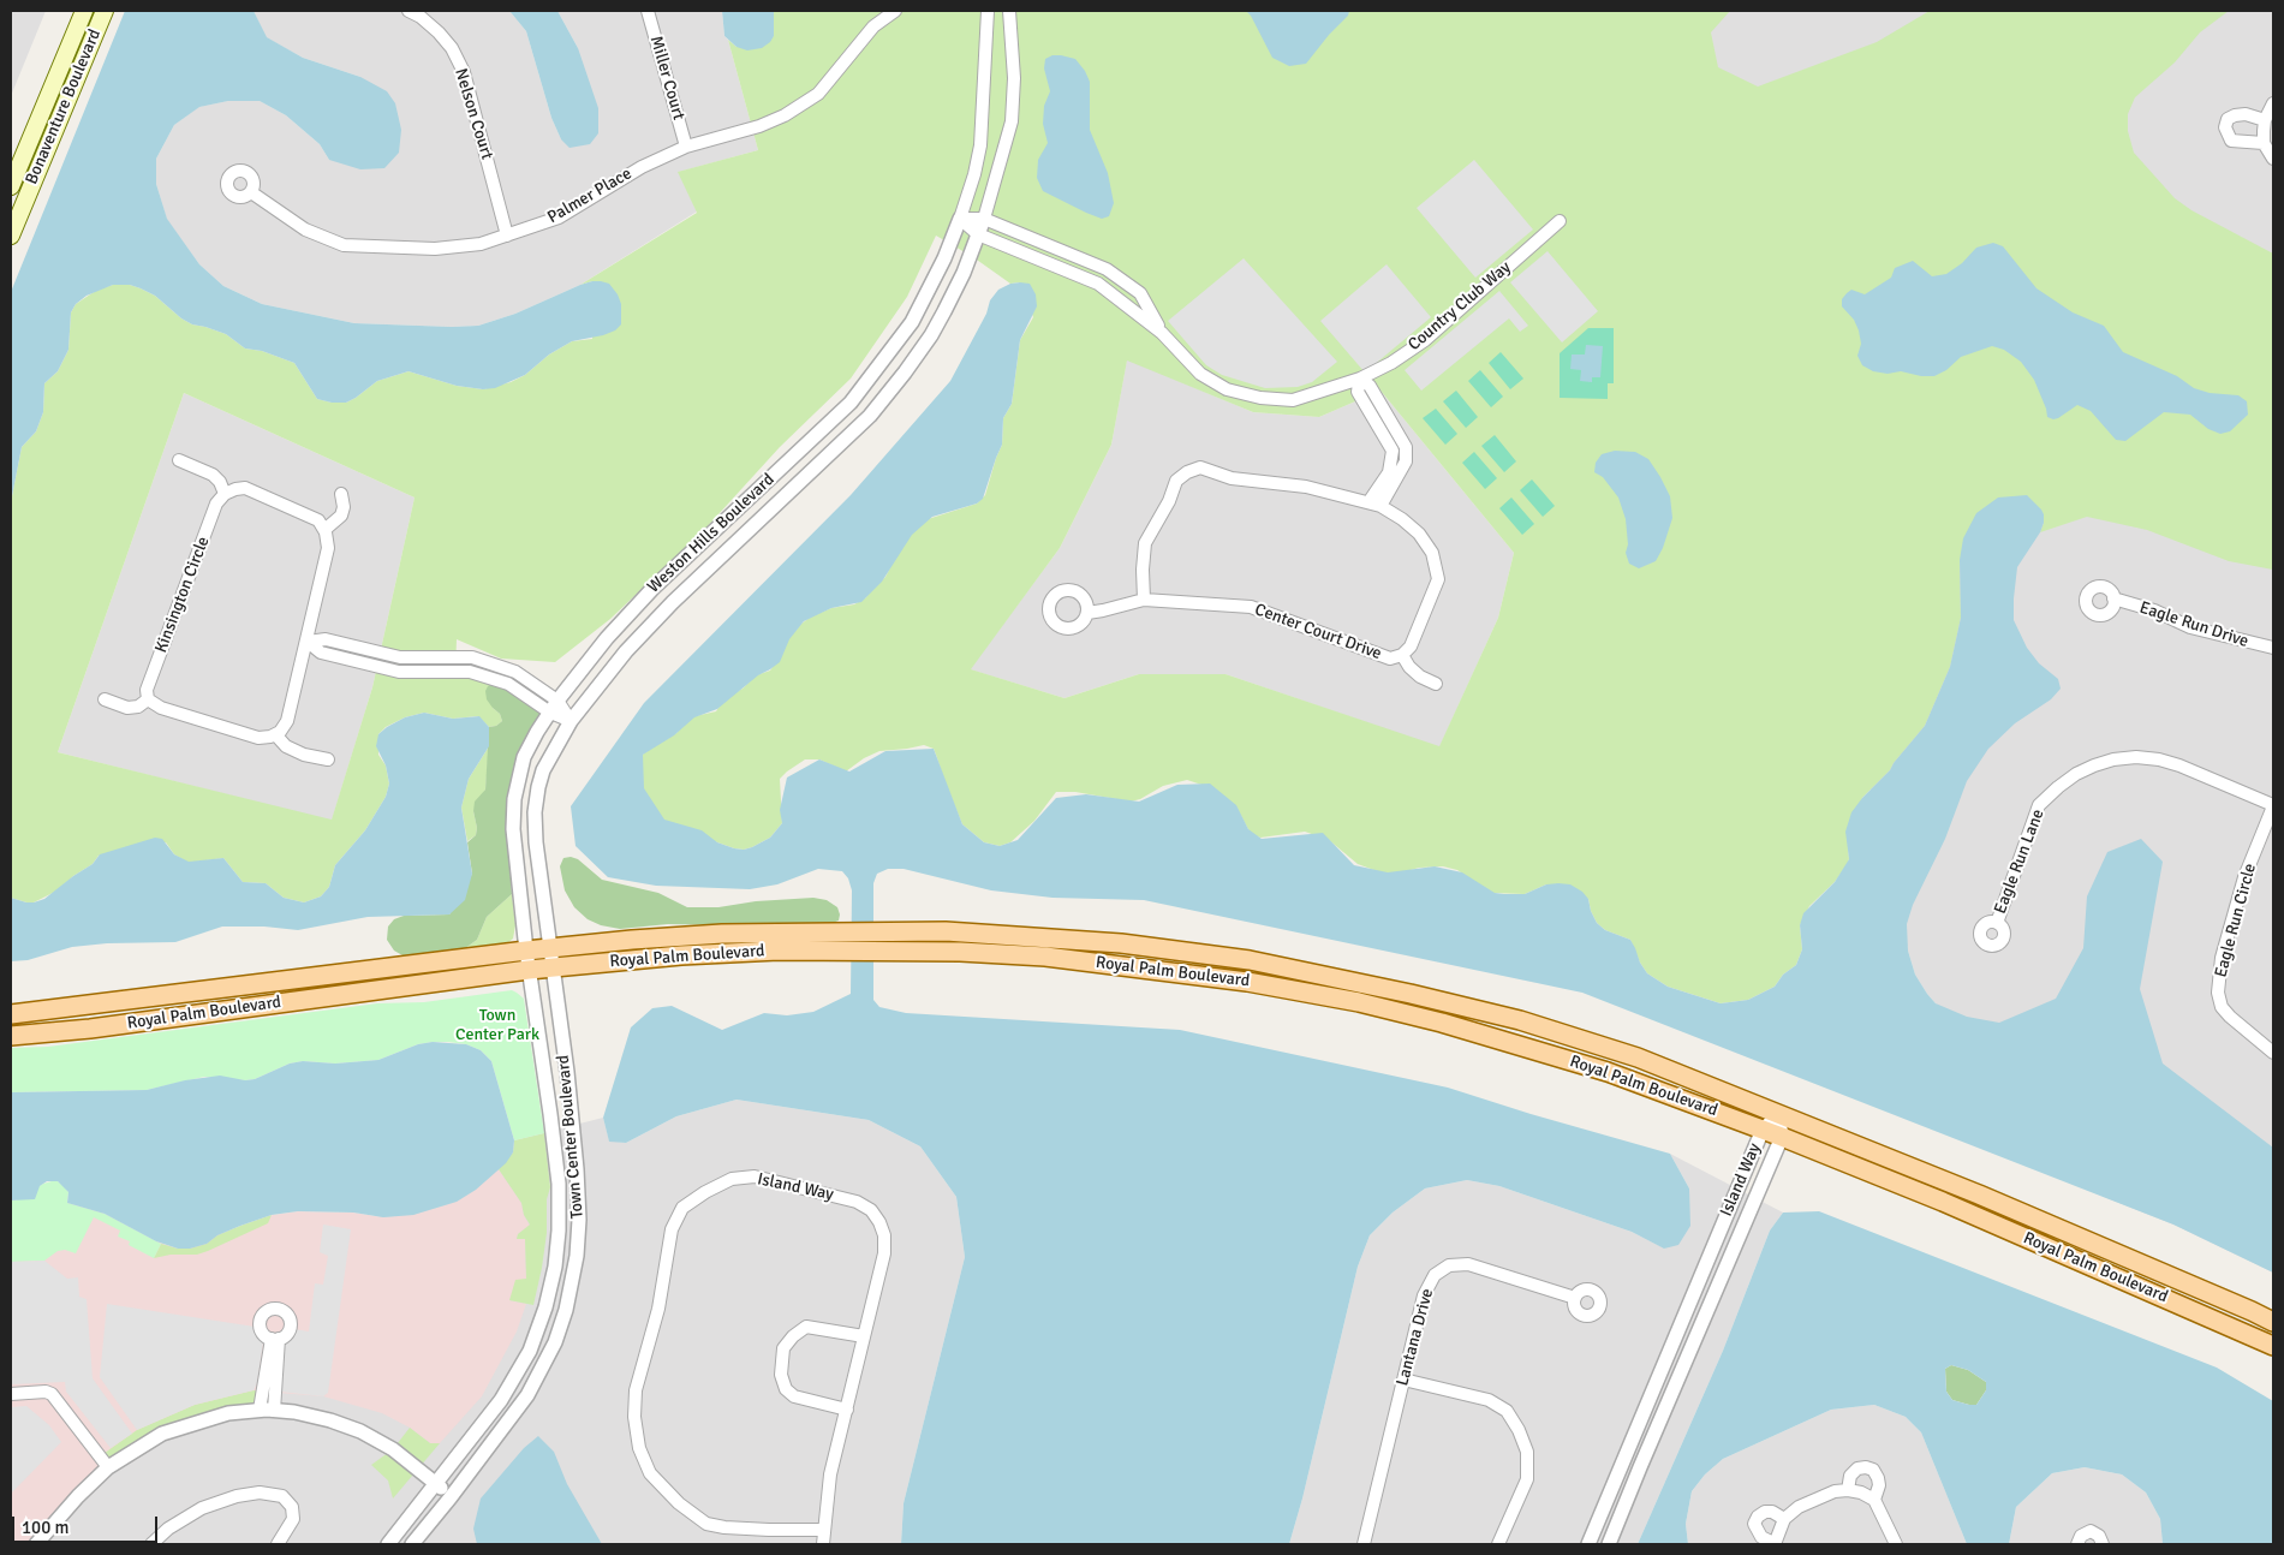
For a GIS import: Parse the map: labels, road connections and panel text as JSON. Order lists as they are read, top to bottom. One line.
{"streets":{"main road":["Bonaventure Boulevard","Royal Palm Boulevard"],"street":["Miller Court","Nelson Court","Palmer Place","Country Club Way","Weston Hills Boulevard","Kinsington Circle","Eagle Run Drive","Center Court Drive","Eagle Run Lane","Eagle Run Circle","Town Center Boulevard","Island Way","Lantana Drive"]},"crossings":[["Miller Court","Palmer Place"],["Nelson Court","Palmer Place"],["Country Club Way","Weston Hills Boulevard"],["Weston Hills Boulevard","Royal Palm Boulevard"],["Weston Hills Boulevard","Town Center Boulevard"],["Eagle Run Lane","Eagle Run Circle"],["Royal Palm Boulevard","Town Center Boulevard"],["Royal Palm Boulevard","Island Way"]],"parks":["Town Center Park"],"scale_bar":"100 m"}
